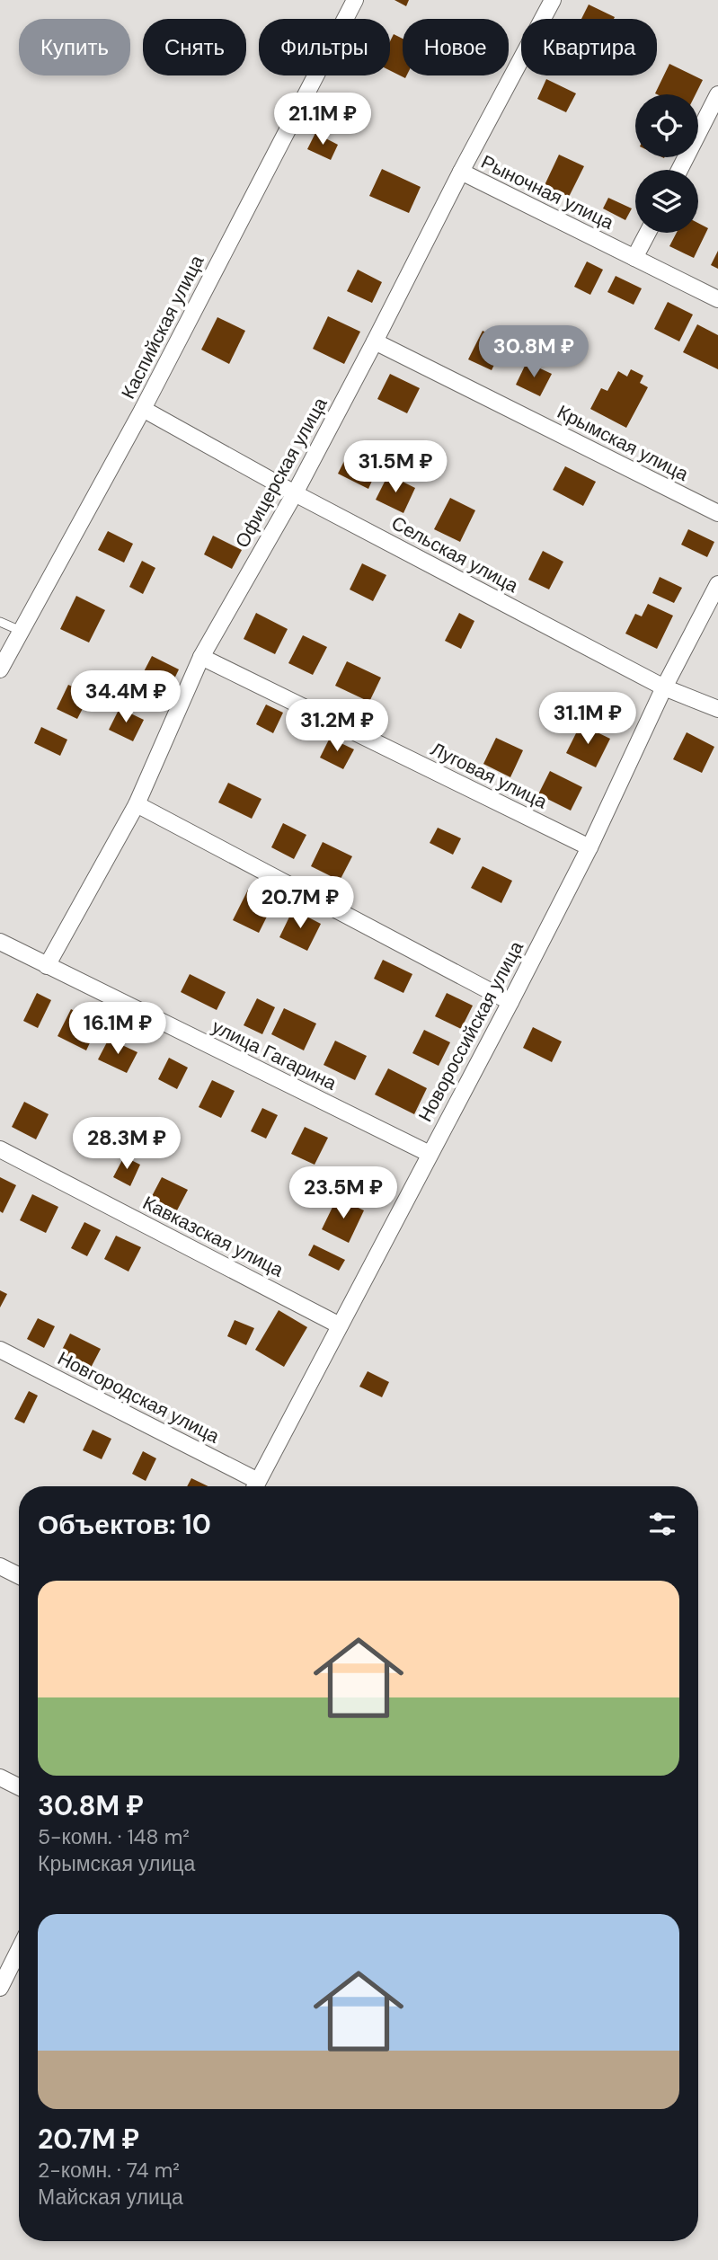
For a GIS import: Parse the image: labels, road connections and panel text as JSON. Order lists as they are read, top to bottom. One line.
{"streets":{"street":["Рыночная улица","Каспийская улица","Крымская улица","Офицерская улица","Сельская улица","Луговая улица","Новороссийская улица","улица Гагарина","Кавказская улица","Новгородская улица"]},"crossings":[["Рыночная улица","Офицерская улица"],["Каспийская улица","Сельская улица"],["Крымская улица","Офицерская улица"],["Офицерская улица","Сельская улица"],["Офицерская улица","Луговая улица"],["Офицерская улица","улица Гагарина"],["Сельская улица","Новороссийская улица"],["Луговая улица","Новороссийская улица"],["Новороссийская улица","улица Гагарина"],["Новороссийская улица","Кавказская улица"]],"page":{"chip":["Купить","Снять","Фильтры","Новое","Квартира"],"price":["21.1M ₽","30.8M ₽","31.5M ₽","34.4M ₽","31.1M ₽","31.2M ₽","20.7M ₽","16.1M ₽","28.3M ₽","23.5M ₽"],"heading":"Объектов: 10","list":[{"name":"30.8M ₽","note":"5-комн. · 148 m² · Крымская улица"},{"name":"20.7M ₽","note":"2-комн. · 74 m² · Майская улица"}]}}
